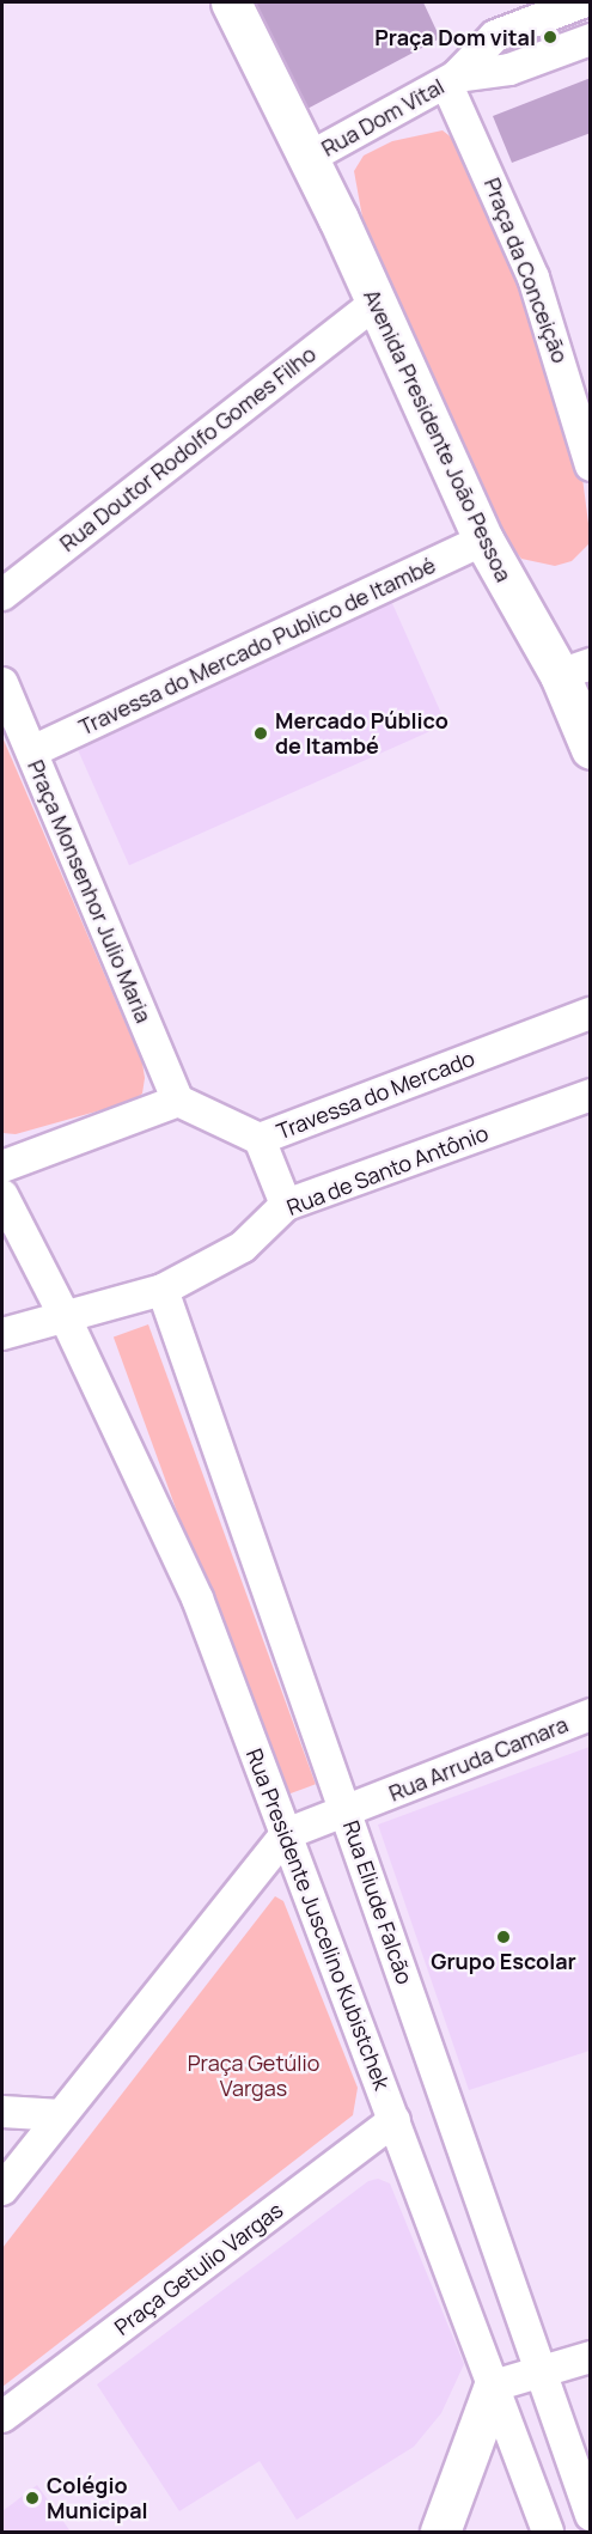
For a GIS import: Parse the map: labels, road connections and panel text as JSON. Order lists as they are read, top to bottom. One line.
{"streets":{"street":["Rua Dom Vital","Praça da Conceição","Avenida Presidente João Pessoa","Rua Doutor Rodolfo Gomes Filho","Travessa do Mercado Publico de Itambé","Praça Monsenhor Julio Maria","Travessa do Mercado","Rua de Santo Antônio","Rua Arruda Camara","Rua Eliude Falcão","Rua Presidente Juscelino Kubistchek","Praça Getulio Vargas"]},"crossings":[["Rua Dom Vital","Praça da Conceição"],["Rua Dom Vital","Avenida Presidente João Pessoa"],["Avenida Presidente João Pessoa","Rua Doutor Rodolfo Gomes Filho"],["Avenida Presidente João Pessoa","Travessa do Mercado Publico de Itambé"],["Travessa do Mercado Publico de Itambé","Praça Monsenhor Julio Maria"],["Praça Monsenhor Julio Maria","Travessa do Mercado"],["Rua de Santo Antônio","Rua Eliude Falcão"],["Rua de Santo Antônio","Rua Presidente Juscelino Kubistchek"],["Rua Arruda Camara","Rua Eliude Falcão"],["Rua Arruda Camara","Rua Presidente Juscelino Kubistchek"],["Rua Presidente Juscelino Kubistchek","Praça Getulio Vargas"]],"parks":["Praça Getúlio Vargas"],"places":["Praça Dom vital","Mercado Público de Itambé","Grupo Escolar","Colégio Municipal"]}
